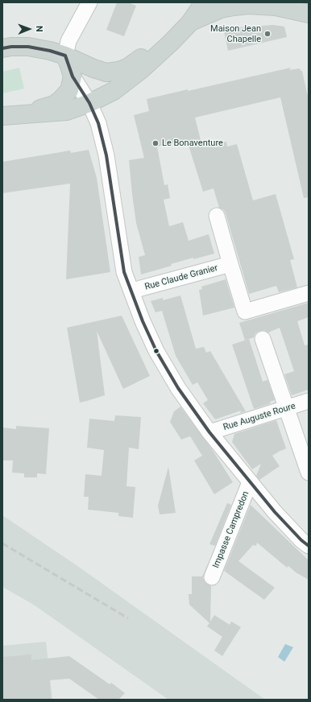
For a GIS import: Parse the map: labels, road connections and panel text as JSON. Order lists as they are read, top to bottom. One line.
{"streets":{"street":["Rue Claude Granier","Rue Auguste Roure","Impasse Campredon"]},"places":["Maison Jean Chapelle","Le Bonaventure"],"north":"right"}
